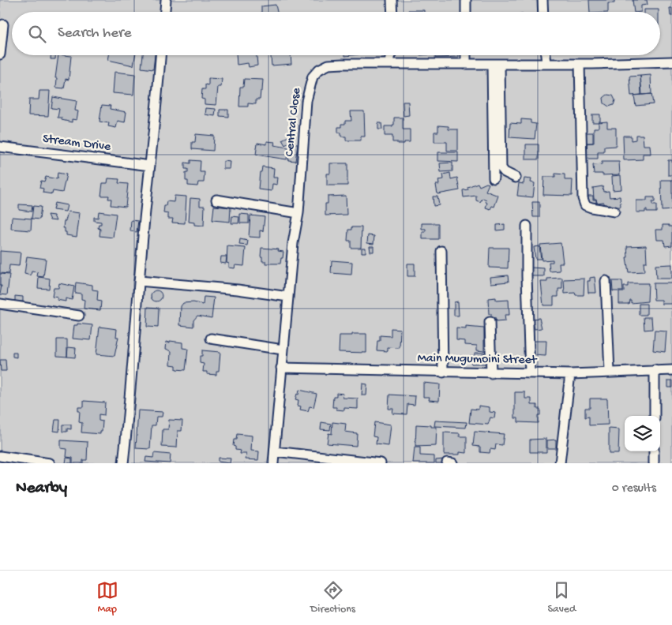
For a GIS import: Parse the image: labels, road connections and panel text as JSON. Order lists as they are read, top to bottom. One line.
{"streets":{"street":["Central Close","Stream Drive","Main Mugumoini Street"]},"crossings":[["Central Close","Main Mugumoini Street"]],"page":{"search":"Search here","heading":["Nearby","0 results"],"nav":["Map","Directions","Saved"]}}
